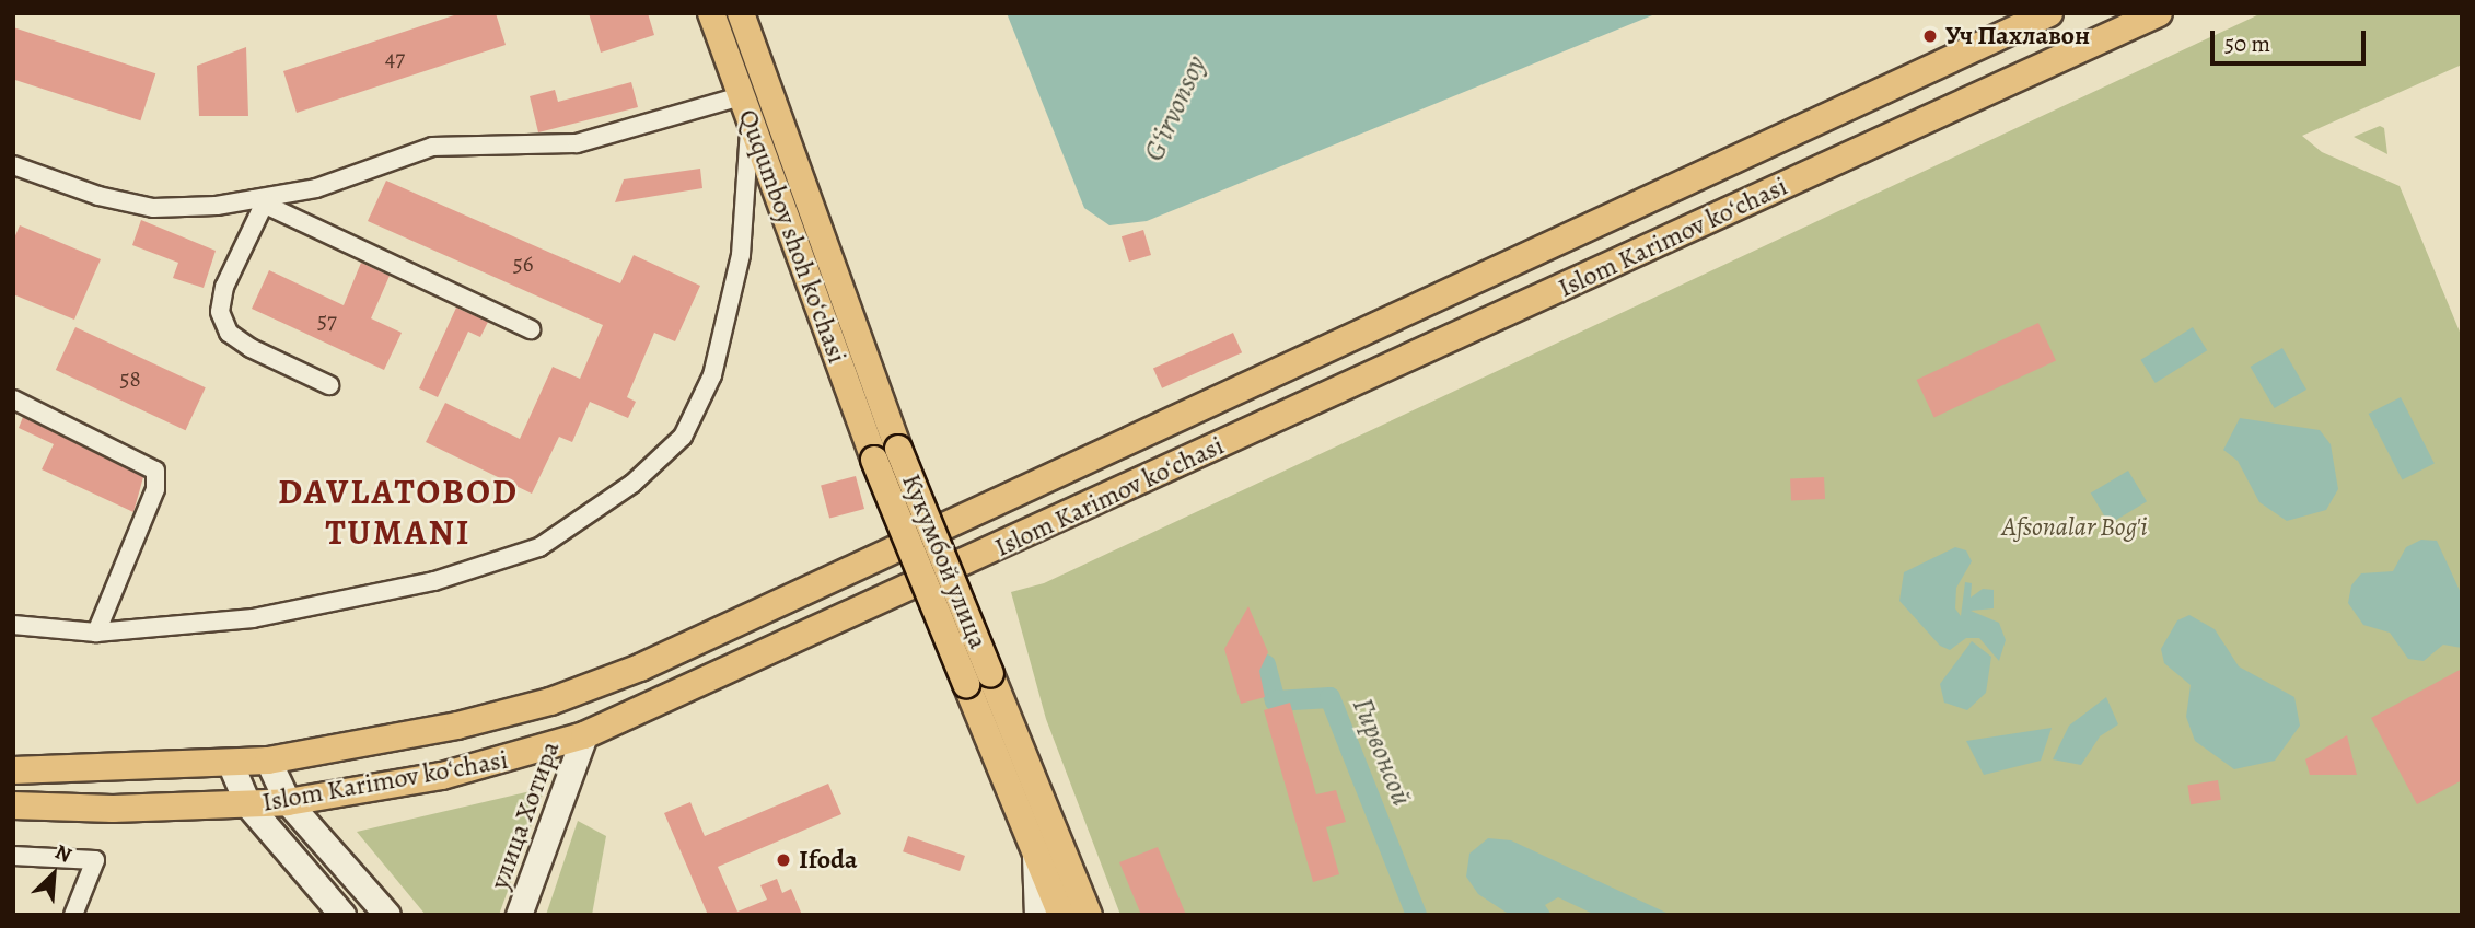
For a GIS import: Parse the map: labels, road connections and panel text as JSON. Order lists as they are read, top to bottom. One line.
{"streets":{"main road":["Ququmboy shoh koʻchasi","Islom Karimov koʻchasi","Кукумбой улица","улица Хотира"]},"crossings":[["Ququmboy shoh koʻchasi","Кукумбой улица"],["Islom Karimov koʻchasi","улица Хотира"]],"districts":["DAVLATOBOD TUMANI"],"water":["G‘irvonsoy","Гирвонсой"],"parks":["Afsonalar Bog'i"],"places":["Уч Пахлавон","Ifoda"],"house_numbers":["47","56","57","58"],"scale_bar":"50 m","north":"top right"}
